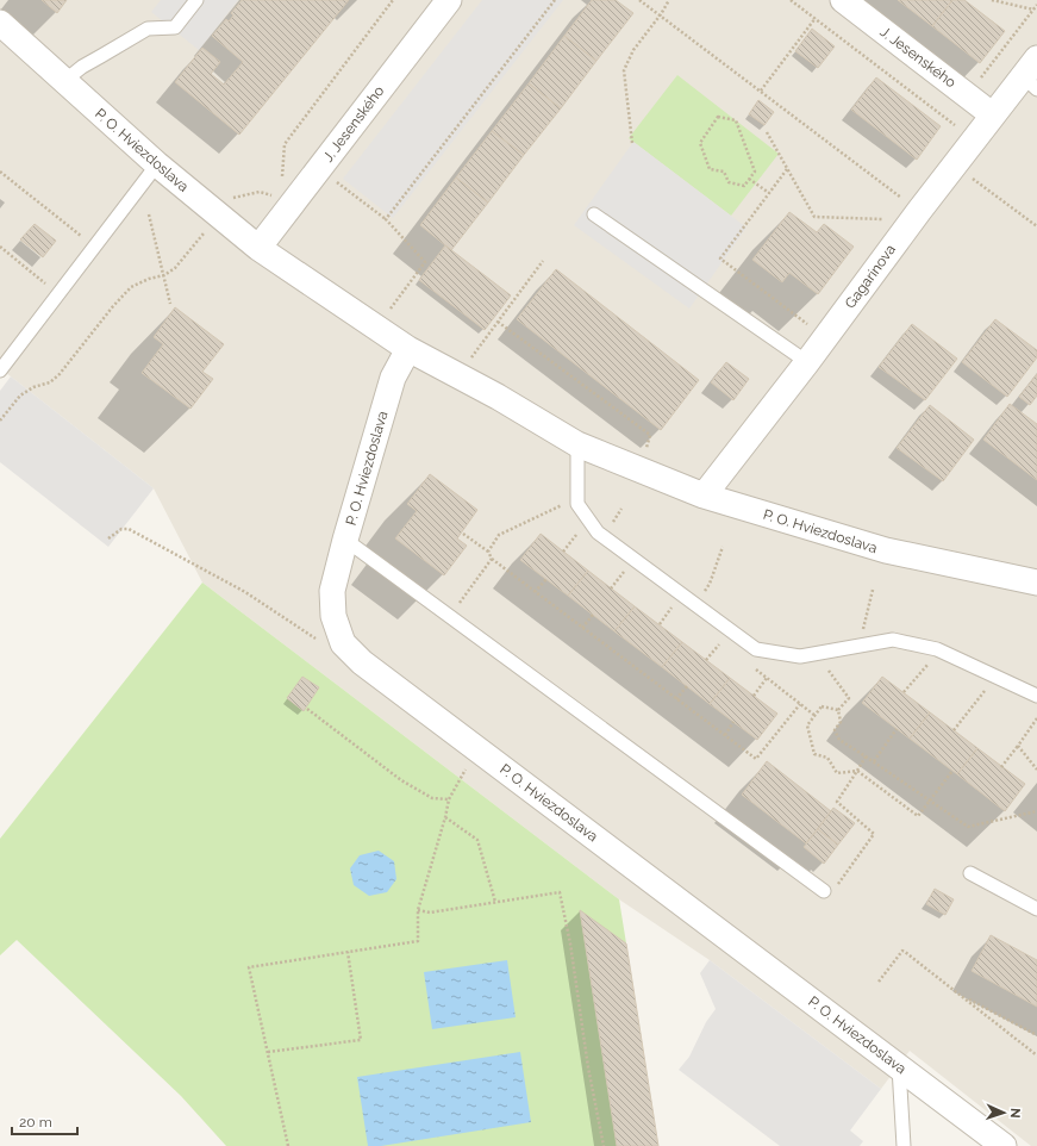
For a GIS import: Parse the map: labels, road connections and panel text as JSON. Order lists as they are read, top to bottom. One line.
{"streets":{"street":["J. Jesenského","P. O. Hviezdoslava","Gagarinova"]},"crossings":[["J. Jesenského","P. O. Hviezdoslava"],["J. Jesenského","Gagarinova"],["P. O. Hviezdoslava","Gagarinova"]],"scale_bar":"20 m","north":"right"}
